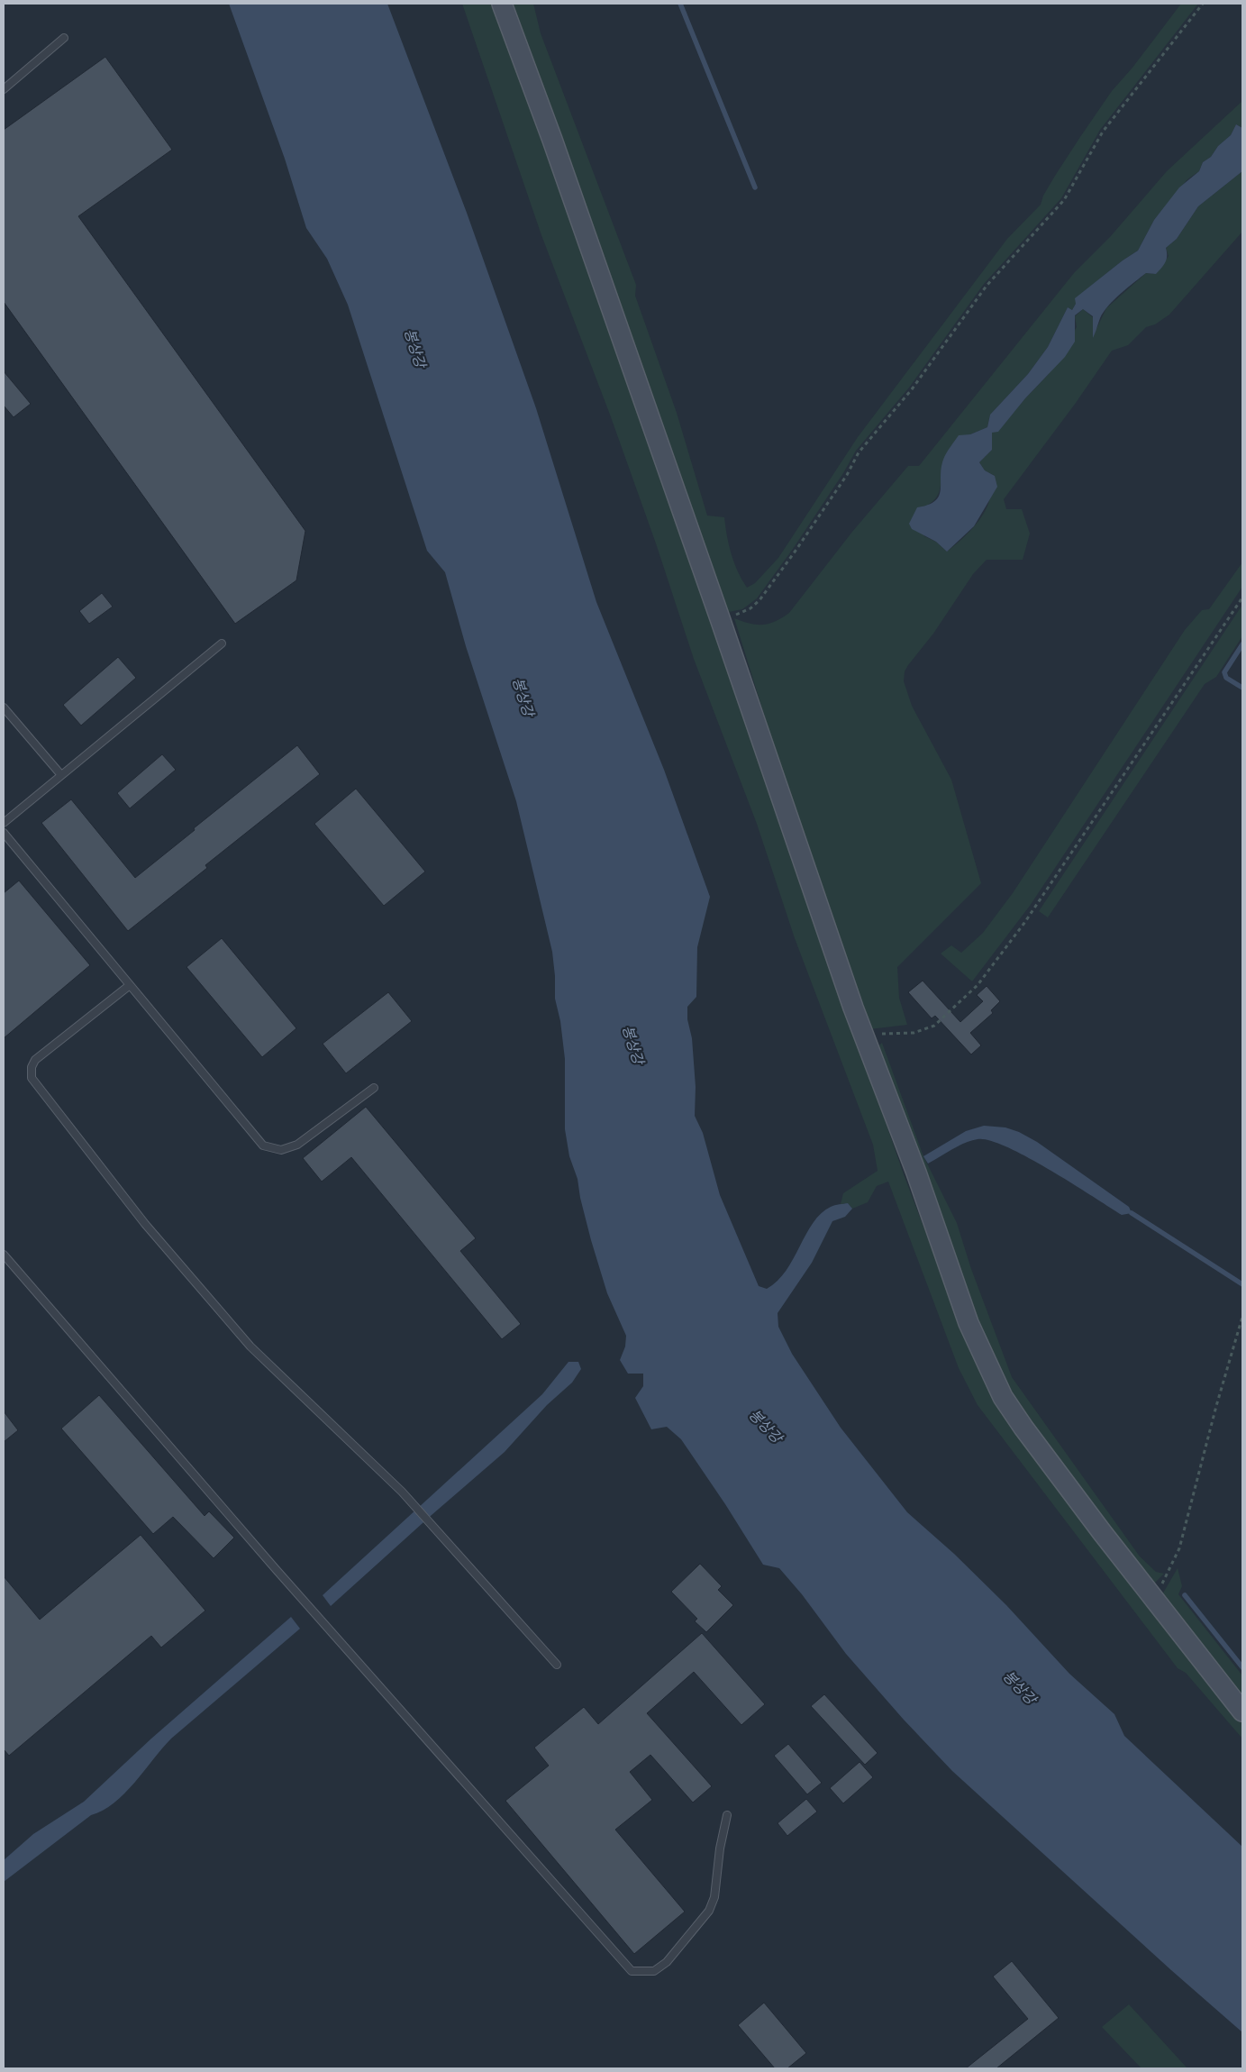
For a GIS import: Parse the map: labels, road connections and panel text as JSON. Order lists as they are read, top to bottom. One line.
{"water":["봉상강"]}
